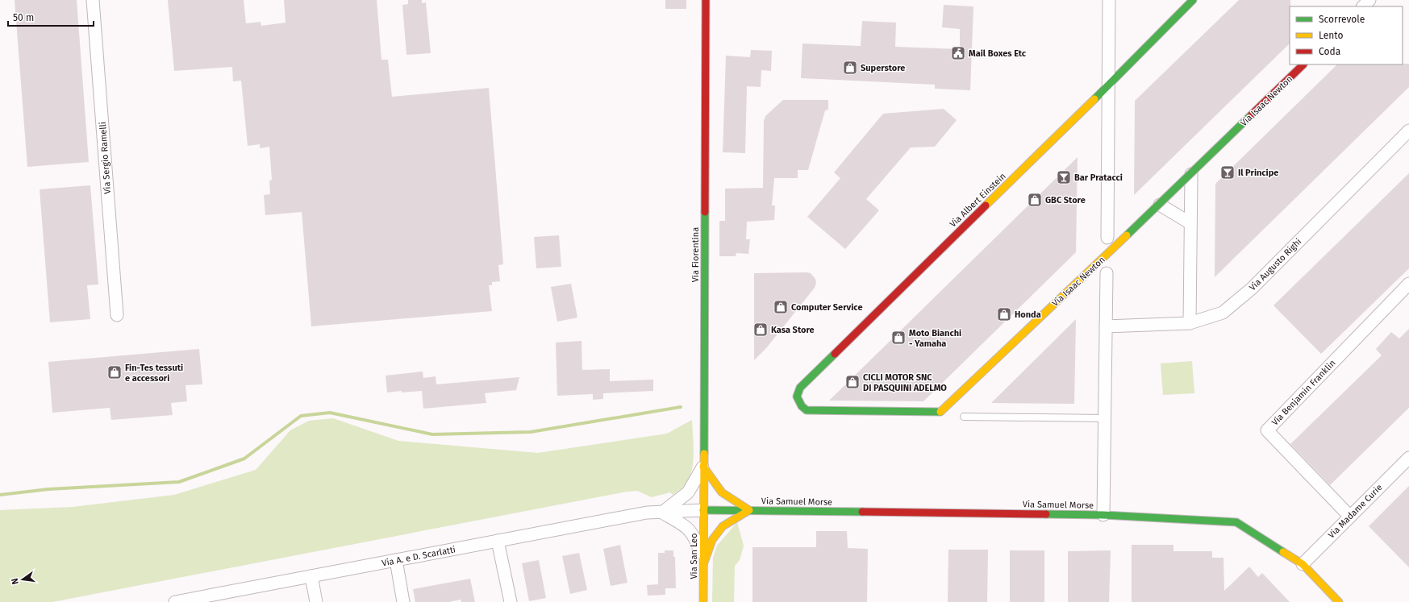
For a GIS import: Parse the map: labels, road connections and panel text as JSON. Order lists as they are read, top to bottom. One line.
{"streets":{"street":["Via Isaac Newton","Via Sergio Ramelli","Via Albert Einstein","Via Fiorentina","Via Augusto Righi","Via Benjamin Franklin","Via Samuel Morse","Via Madame Curie","Via A. e D. Scarlatti","Via San Leo"]},"crossings":[["Via Isaac Newton","Via Albert Einstein"],["Via Fiorentina","Via Samuel Morse"],["Via Fiorentina","Via A. e D. Scarlatti"],["Via Fiorentina","Via San Leo"],["Via Benjamin Franklin","Via Madame Curie"],["Via Samuel Morse","Via Madame Curie"],["Via Samuel Morse","Via A. e D. Scarlatti"],["Via Samuel Morse","Via San Leo"],["Via A. e D. Scarlatti","Via San Leo"]],"places":{"public building":["Mail Boxes Etc"],"shop":["Superstore","GBC Store","Computer Service","Honda","Kasa Store","Moto Bianchi - Yamaha","Fin-Tes tessuti e accessori","CICLI MOTOR SNC DI PASQUINI ADELMO"],"bar":["Il Principe","Bar Pratacci"]},"legend":["Scorrevole","Lento","Coda"],"scale_bar":"50 m","north":"left"}
